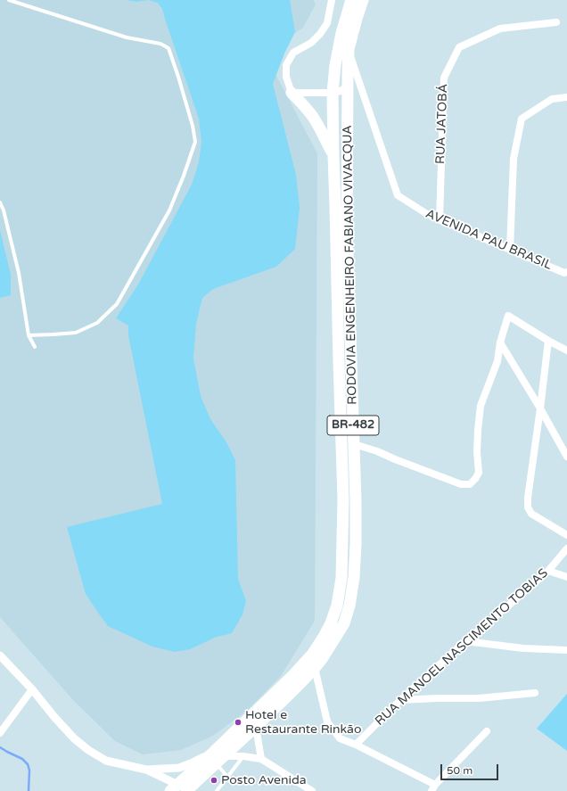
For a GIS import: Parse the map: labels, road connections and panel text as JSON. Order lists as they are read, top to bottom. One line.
{"streets":{"highway":["RODOVIA ENGENHEIRO FABIANO VIVACQUA","BR-482"],"street":["RUA JATOBÁ","AVENIDA PAU BRASIL","RUA MANOEL NASCIMENTO TOBIAS"]},"crossings":[["RUA JATOBÁ","AVENIDA PAU BRASIL"],["AVENIDA PAU BRASIL","RODOVIA ENGENHEIRO FABIANO VIVACQUA"]],"places":["Hotel e Restaurante Rinkão","Posto Avenida"],"scale_bar":"50 m"}
